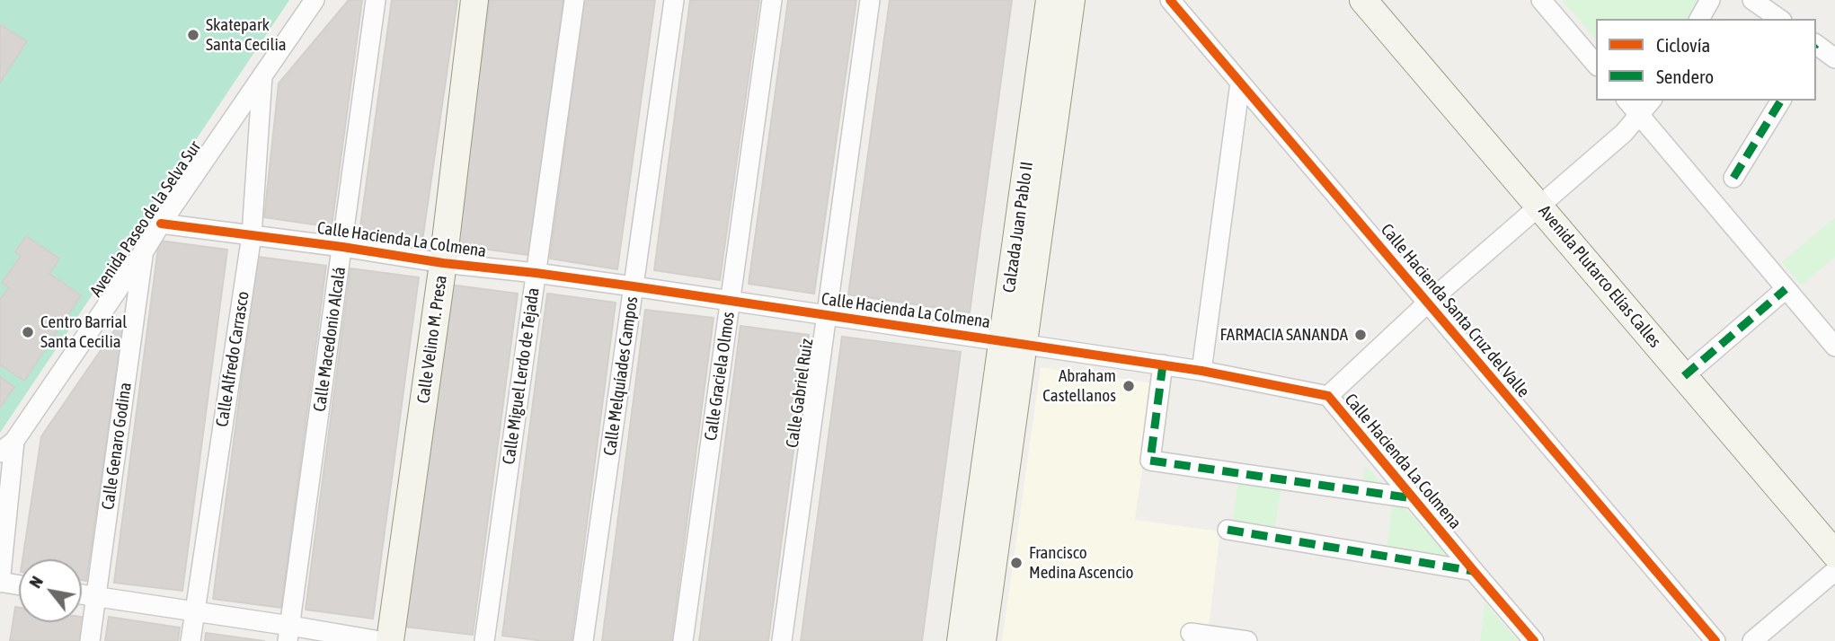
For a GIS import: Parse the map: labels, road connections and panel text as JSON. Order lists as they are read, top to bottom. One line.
{"streets":{"street":["Avenida Paseo de la Selva Sur","Calzada Juan Pablo II","Calle Hacienda La Colmena","Avenida Plutarco Elías Calles","Calle Hacienda Santa Cruz del Valle","Calle Macedonio Alcalá","Calle Velino M. Presa","Calle Alfredo Carrasco","Calle Miguel Lerdo de Tejada","Calle Melquíades Campos","Calle Graciela Olmos","Calle Gabriel Ruiz","Calle Genaro Godina"]},"crossings":[["Avenida Paseo de la Selva Sur","Calle Hacienda La Colmena"],["Avenida Paseo de la Selva Sur","Calle Alfredo Carrasco"],["Avenida Paseo de la Selva Sur","Calle Genaro Godina"],["Calzada Juan Pablo II","Calle Hacienda La Colmena"],["Calle Hacienda La Colmena","Calle Macedonio Alcalá"],["Calle Hacienda La Colmena","Calle Velino M. Presa"],["Calle Hacienda La Colmena","Calle Alfredo Carrasco"],["Calle Hacienda La Colmena","Calle Miguel Lerdo de Tejada"],["Calle Hacienda La Colmena","Calle Melquíades Campos"],["Calle Hacienda La Colmena","Calle Graciela Olmos"],["Calle Hacienda La Colmena","Calle Gabriel Ruiz"]],"places":["Skatepark Santa Cecilia","Centro Barrial Santa Cecilia","FARMACIA SANANDA","Abraham Castellanos","Francisco Medina Ascencio"],"legend":["Ciclovía","Sendero"],"north":"top left"}
